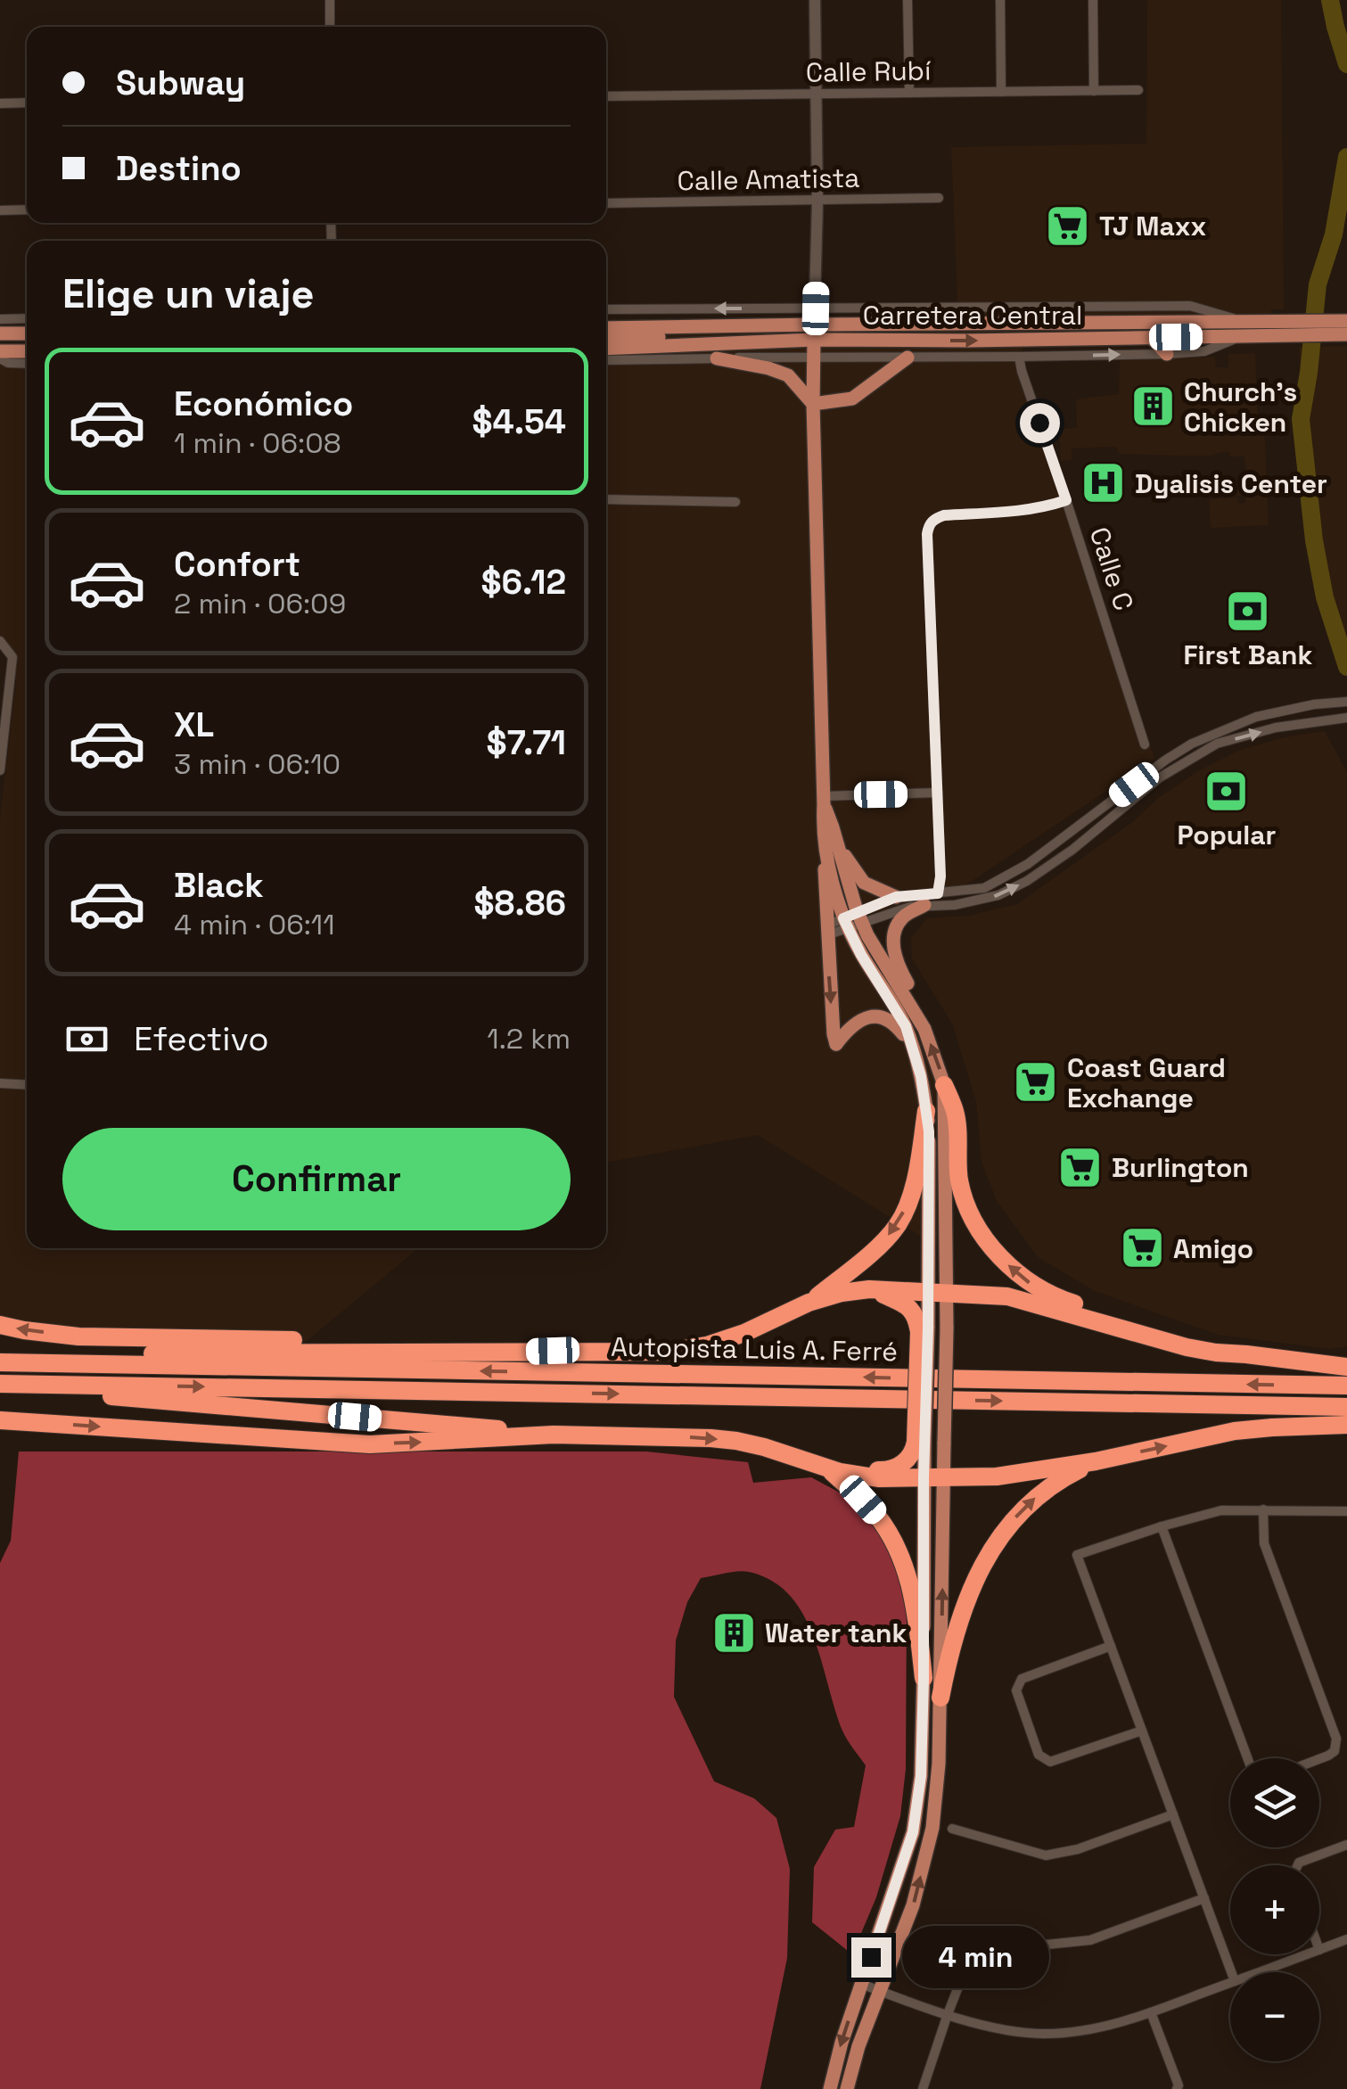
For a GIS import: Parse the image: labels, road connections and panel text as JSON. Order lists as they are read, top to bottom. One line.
{"streets":{"highway":["Autopista Luis A. Ferré"],"main road":["Carretera Central"],"street":["Calle Rubí","Calle Amatista","Calle C"]},"places":{"supermarket":["TJ Maxx","Coast Guard Exchange","Burlington","Amigo"],"building":["Church's Chicken","Water tank"],"hospital":["Dyalisis Center"],"bank":["First Bank","Popular"]},"page":{"banner":["Subway","Destino"],"heading":"Elige un viaje","list":[{"name":"Económico","note":"1 min · 06:08","value":"$4.54"},{"name":"Confort","note":"2 min · 06:09","value":"$6.12"},{"name":"XL","note":"3 min · 06:10","value":"$7.71"},{"name":"Black","note":"4 min · 06:11","value":"$8.86"}],"pay":["Efectivo","1.2 km"],"buttons":"Confirmar","map_buttons":["+","−"],"bubble":"4 min"}}
